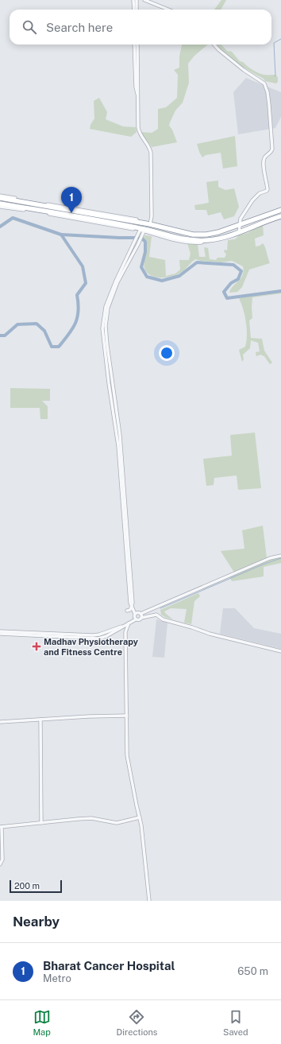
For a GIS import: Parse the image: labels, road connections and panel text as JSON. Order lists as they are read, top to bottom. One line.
{"places":{"health":["Madhav Physiotherapy and Fitness Centre"]},"scale_bar":"200 m","page":{"search":"Search here","pins":"1","scale":"200 m","heading":"Nearby","list":[{"mark":"1","name":"Bharat Cancer Hospital","note":"Metro","value":"650 m"}],"nav":["Map","Directions","Saved"]}}
